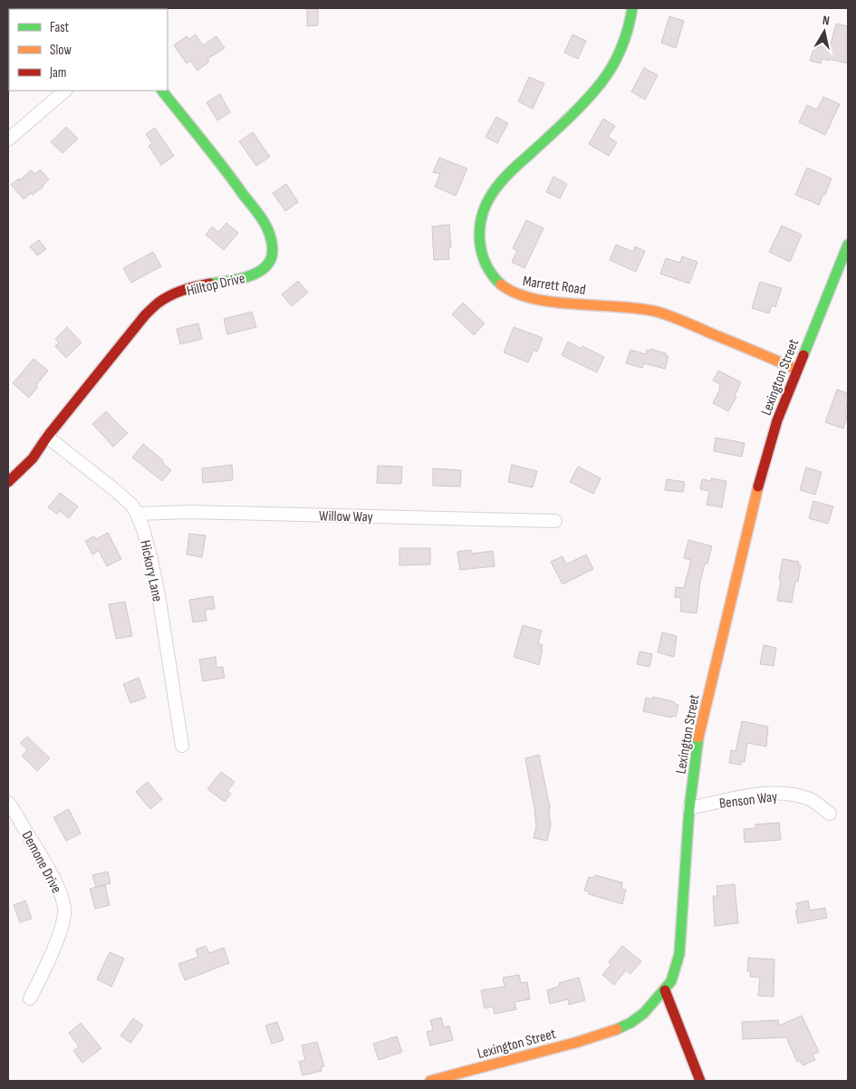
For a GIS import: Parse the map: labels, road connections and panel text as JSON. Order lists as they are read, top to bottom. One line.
{"streets":{"street":["Hilltop Drive","Marrett Road","Lexington Street","Willow Way","Hickory Lane","Benson Way","Demone Drive"]},"crossings":[["Hilltop Drive","Hickory Lane"],["Marrett Road","Lexington Street"],["Lexington Street","Benson Way"],["Willow Way","Hickory Lane"]],"legend":["Fast","Slow","Jam"],"north":"top"}
